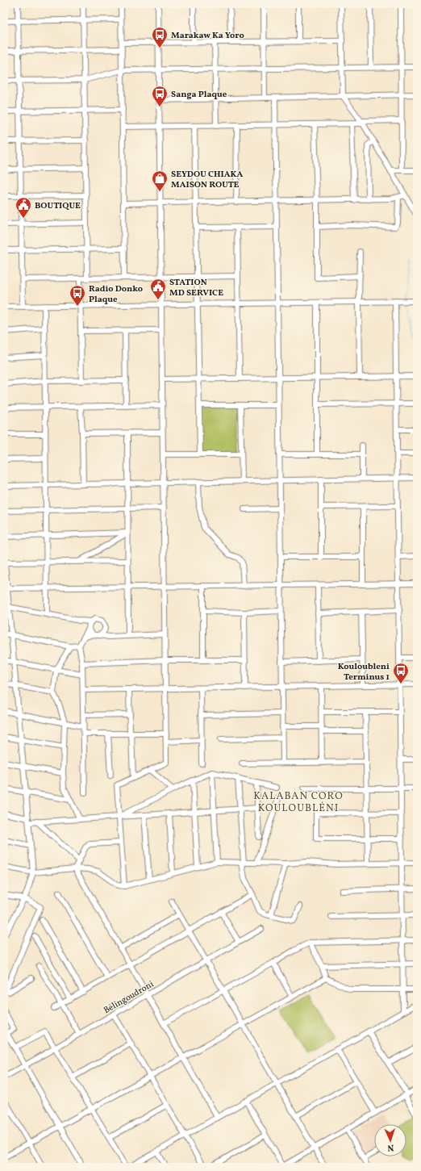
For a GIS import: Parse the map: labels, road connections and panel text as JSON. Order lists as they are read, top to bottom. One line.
{"streets":{"street":["Bélingoudroni"]},"districts":["KALABAN CORO KOULOUBLÉNI"],"places":{"bus stop":["Marakaw Ka Yoro","Sanga Plaque","Radio Donko Plaque","Kouloubleni Terminus 1"],"shop":["SEYDOU CHIAKA MAISON ROUTE"],"public building":["BOUTIQUE","STATION MD SERVICE"]},"north":"bottom"}
